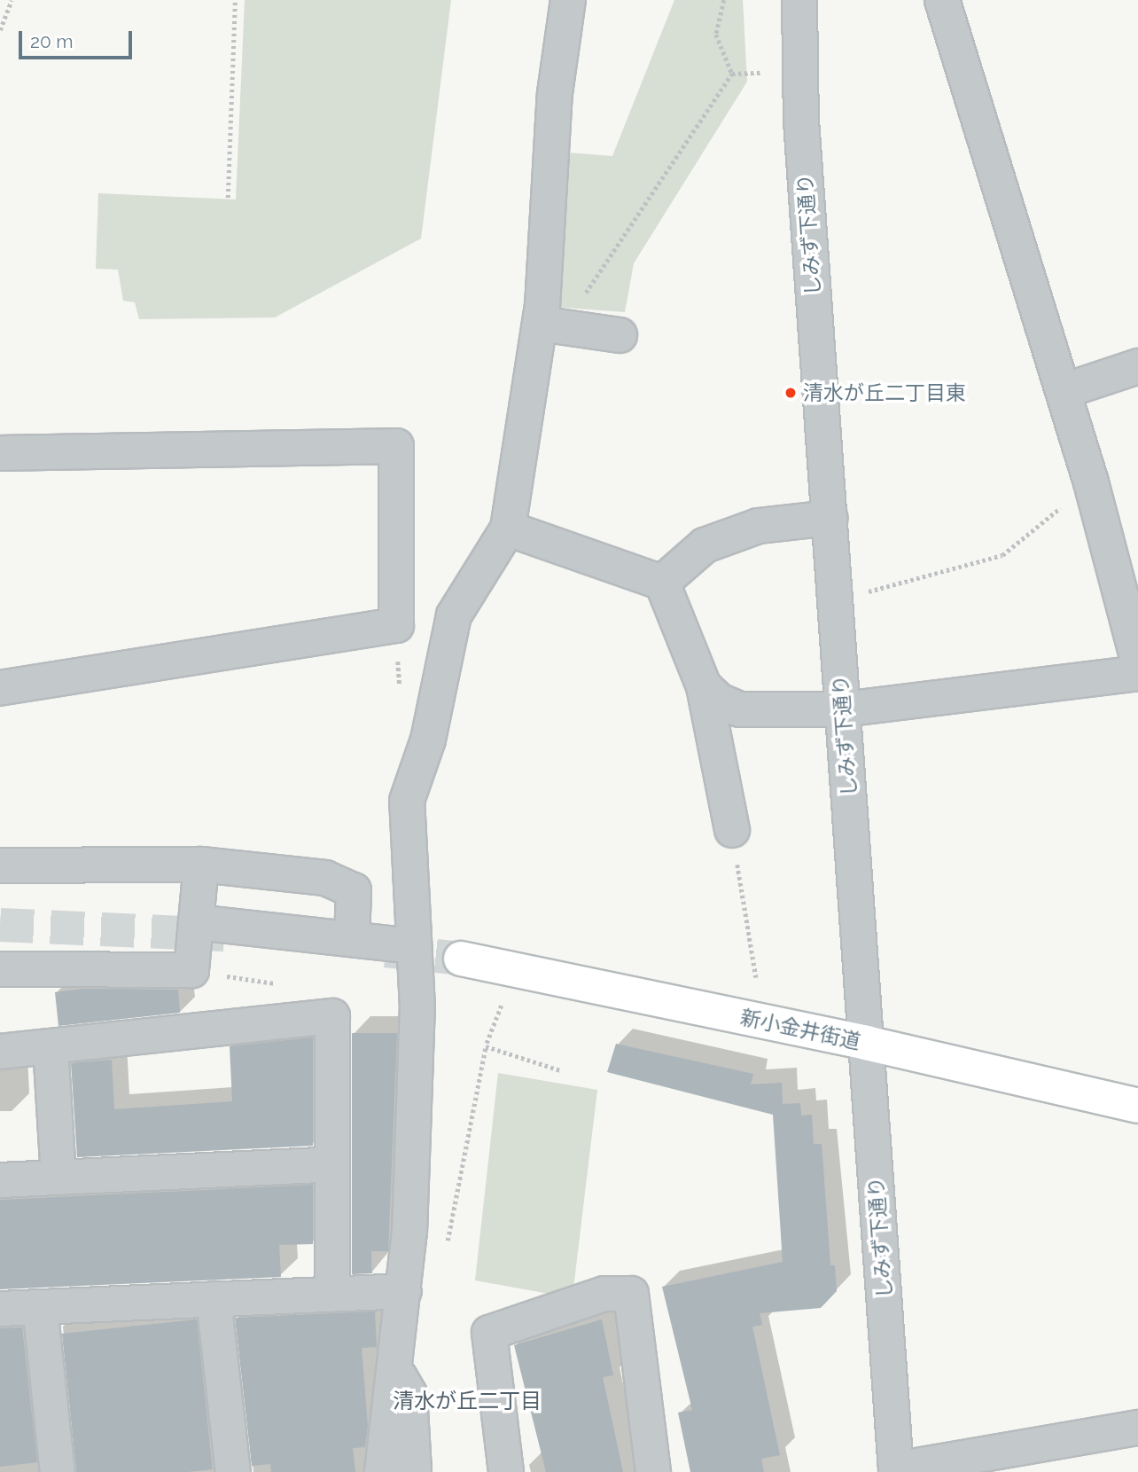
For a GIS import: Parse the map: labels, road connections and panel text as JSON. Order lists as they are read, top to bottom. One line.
{"streets":{"main road":["新小金井街道"],"street":["しみず下通り"]},"crossings":[["しみず下通り","新小金井街道"]],"districts":["清水が丘二丁目"],"places":["清水が丘二丁目東"],"scale_bar":"20 m"}
